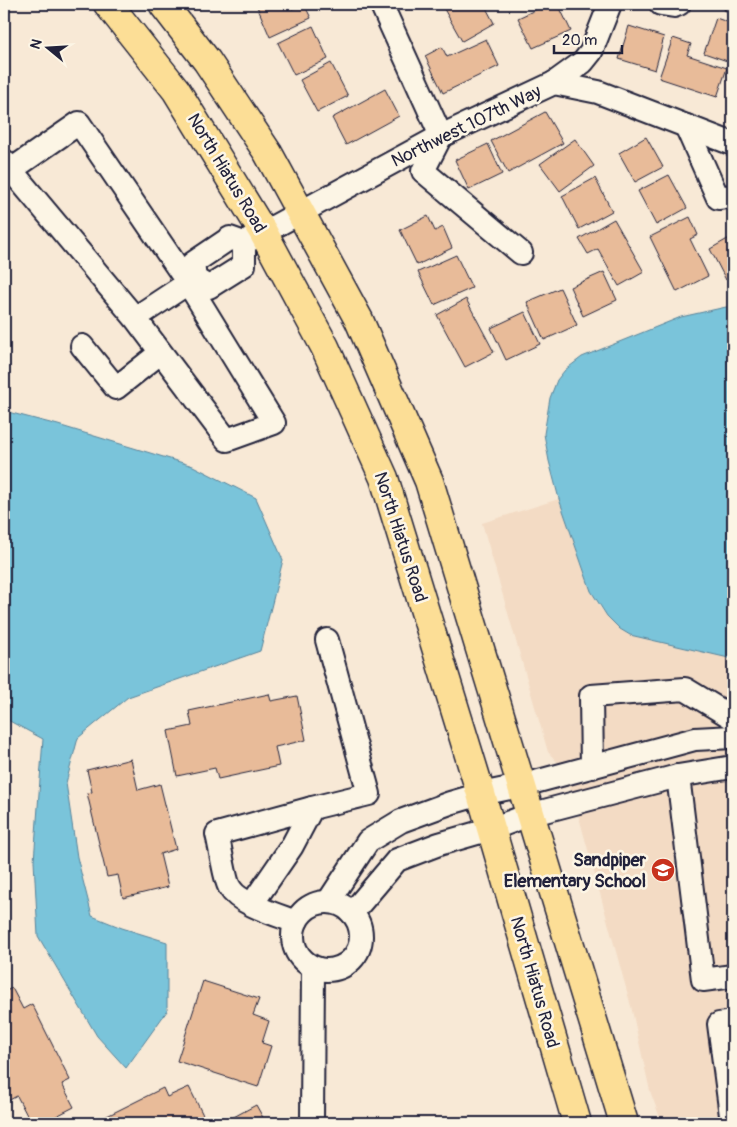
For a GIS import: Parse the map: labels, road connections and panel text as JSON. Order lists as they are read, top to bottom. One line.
{"streets":{"main road":["North Hiatus Road"],"street":["Northwest 107th Way"]},"crossings":[["Northwest 107th Way","North Hiatus Road"]],"places":{"school or university":["Sandpiper Elementary School"]},"scale_bar":"20 m","north":"left"}
